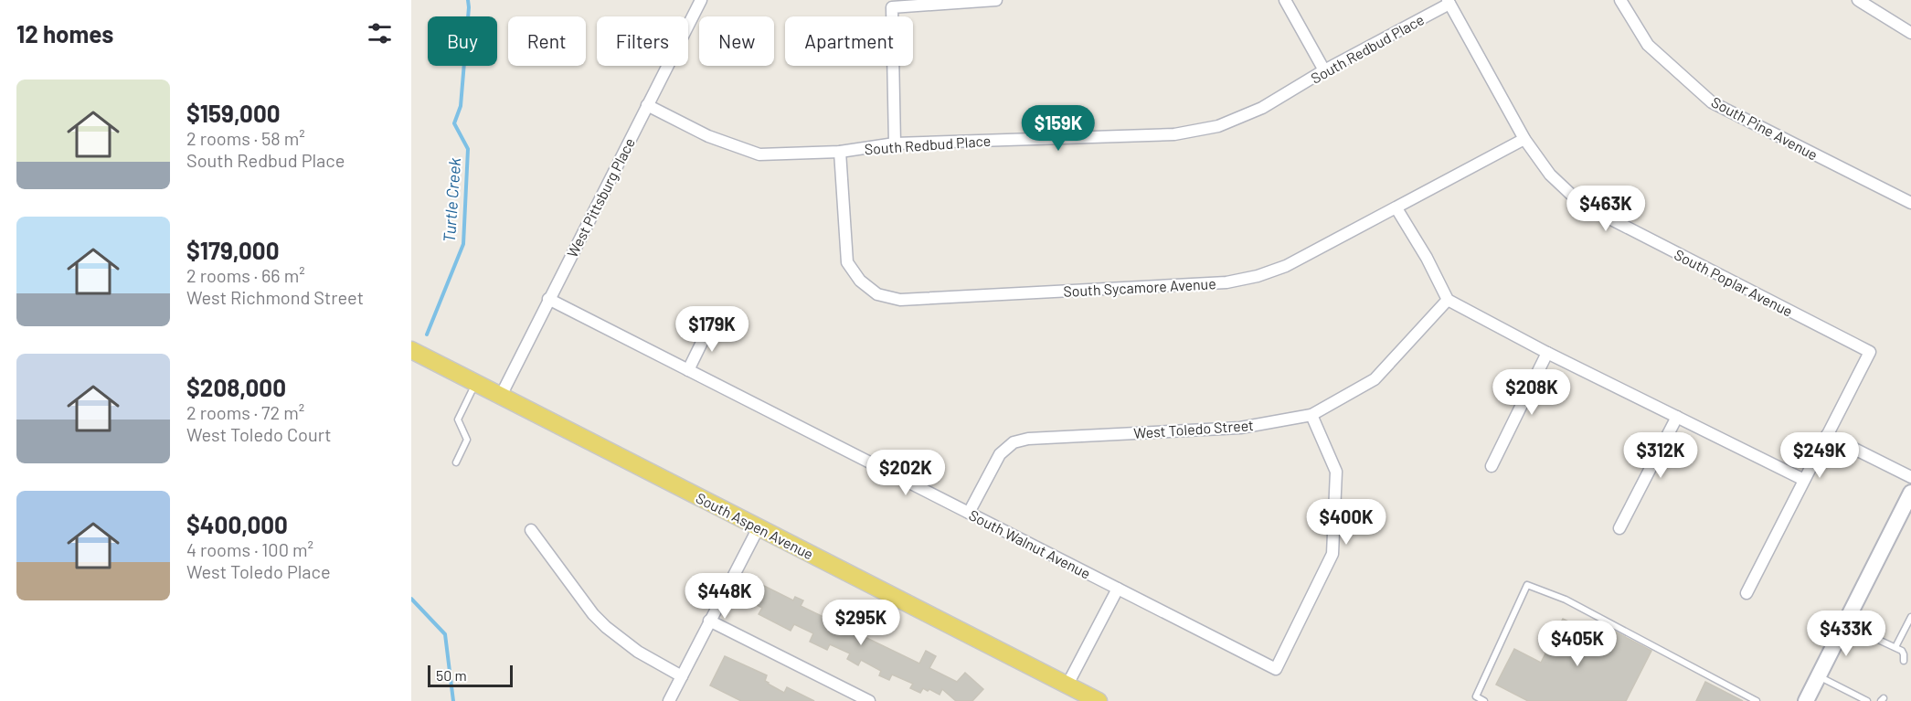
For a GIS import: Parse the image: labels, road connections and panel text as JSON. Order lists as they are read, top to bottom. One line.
{"streets":{"main road":["South Aspen Avenue"],"street":["South Redbud Place","South Pine Avenue","West Pittsburg Place","South Poplar Avenue","South Sycamore Avenue","West Toledo Street","South Walnut Avenue"]},"crossings":[["South Redbud Place","West Pittsburg Place"],["South Redbud Place","South Poplar Avenue"],["South Redbud Place","South Sycamore Avenue"],["West Pittsburg Place","South Aspen Avenue"],["West Pittsburg Place","South Walnut Avenue"],["South Poplar Avenue","South Sycamore Avenue"],["West Toledo Street","South Walnut Avenue"]],"water":["Turtle Creek"],"scale_bar":"50 m","page":{"heading":"12 homes","chip":["Buy","Rent","Filters","New","Apartment"],"list":[{"name":"$159,000","note":"2 rooms · 58 m² · South Redbud Place"},{"name":"$179,000","note":"2 rooms · 66 m² · West Richmond Street"},{"name":"$208,000","note":"2 rooms · 72 m² · West Toledo Court"},{"name":"$400,000","note":"4 rooms · 100 m² · West Toledo Place"}],"price":["$159K","$463K","$179K","$208K","$312K","$249K","$202K","$400K","$448K","$295K","$433K","$405K"],"scale":"50 m"}}
